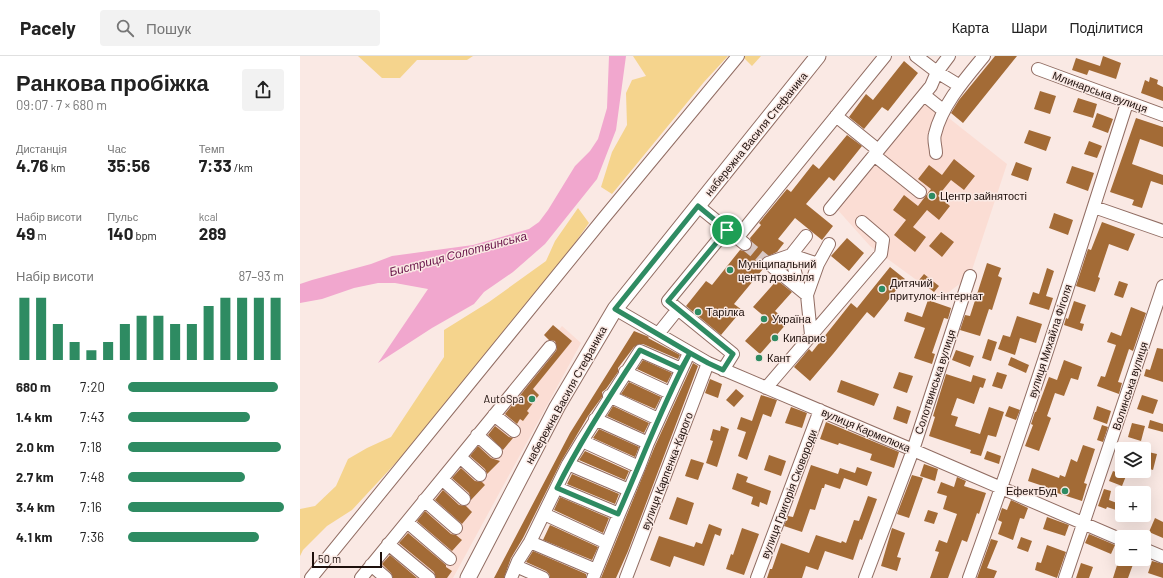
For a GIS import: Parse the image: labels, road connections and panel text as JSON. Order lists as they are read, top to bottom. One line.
{"streets":{"main road":["набережна Василя Стефаника"],"street":["Млинарська вулиця","вулиця Михайла Фіголя","Солотвинська вулиця","Волинська вулиця","вулиця Кармелюка","вулиця Карпенка-Карого","вулиця Григорія Сковороди"]},"crossings":[["Млинарська вулиця","вулиця Михайла Фіголя"],["набережна Василя Стефаника","вулиця Кармелюка"],["вулиця Михайла Фіголя","вулиця Кармелюка"],["Солотвинська вулиця","вулиця Кармелюка"],["Волинська вулиця","вулиця Кармелюка"],["вулиця Кармелюка","вулиця Карпенка-Карого"],["вулиця Кармелюка","вулиця Григорія Сковороди"]],"water":["Бистриця Солотвинська"],"places":["Центр зайнятості","Муніципальний центр дозвілля","Дитячий притулок-інтернат","Тарілка","Україна","Кипарис","Кант","AutoSpa","ЕфектБуд"],"scale_bar":"50 m","page":{"header":"Pacely","search":"Пошук","nav":["Карта","Шари","Поділитися"],"heading":["Ранкова пробіжка","09:07 · 7 × 680 m"],"stats":[["Дистанція","4.76 km"],["Час","35:56"],["Темп","7:33 /km"],["Набір висоти","49 m"],["Пульс","140 bpm"],["kcal","289"]],"chart":["Набір висоти","87–93 m"],"list":[{"name":"680 m","note":"7:20"},{"name":"1.4 km","note":"7:43"},{"name":"2.0 km","note":"7:18"},{"name":"2.7 km","note":"7:48"},{"name":"3.4 km","note":"7:16"},{"name":"4.1 km","note":"7:36"}],"map_buttons":["+","−"],"scale":"50 m"}}
